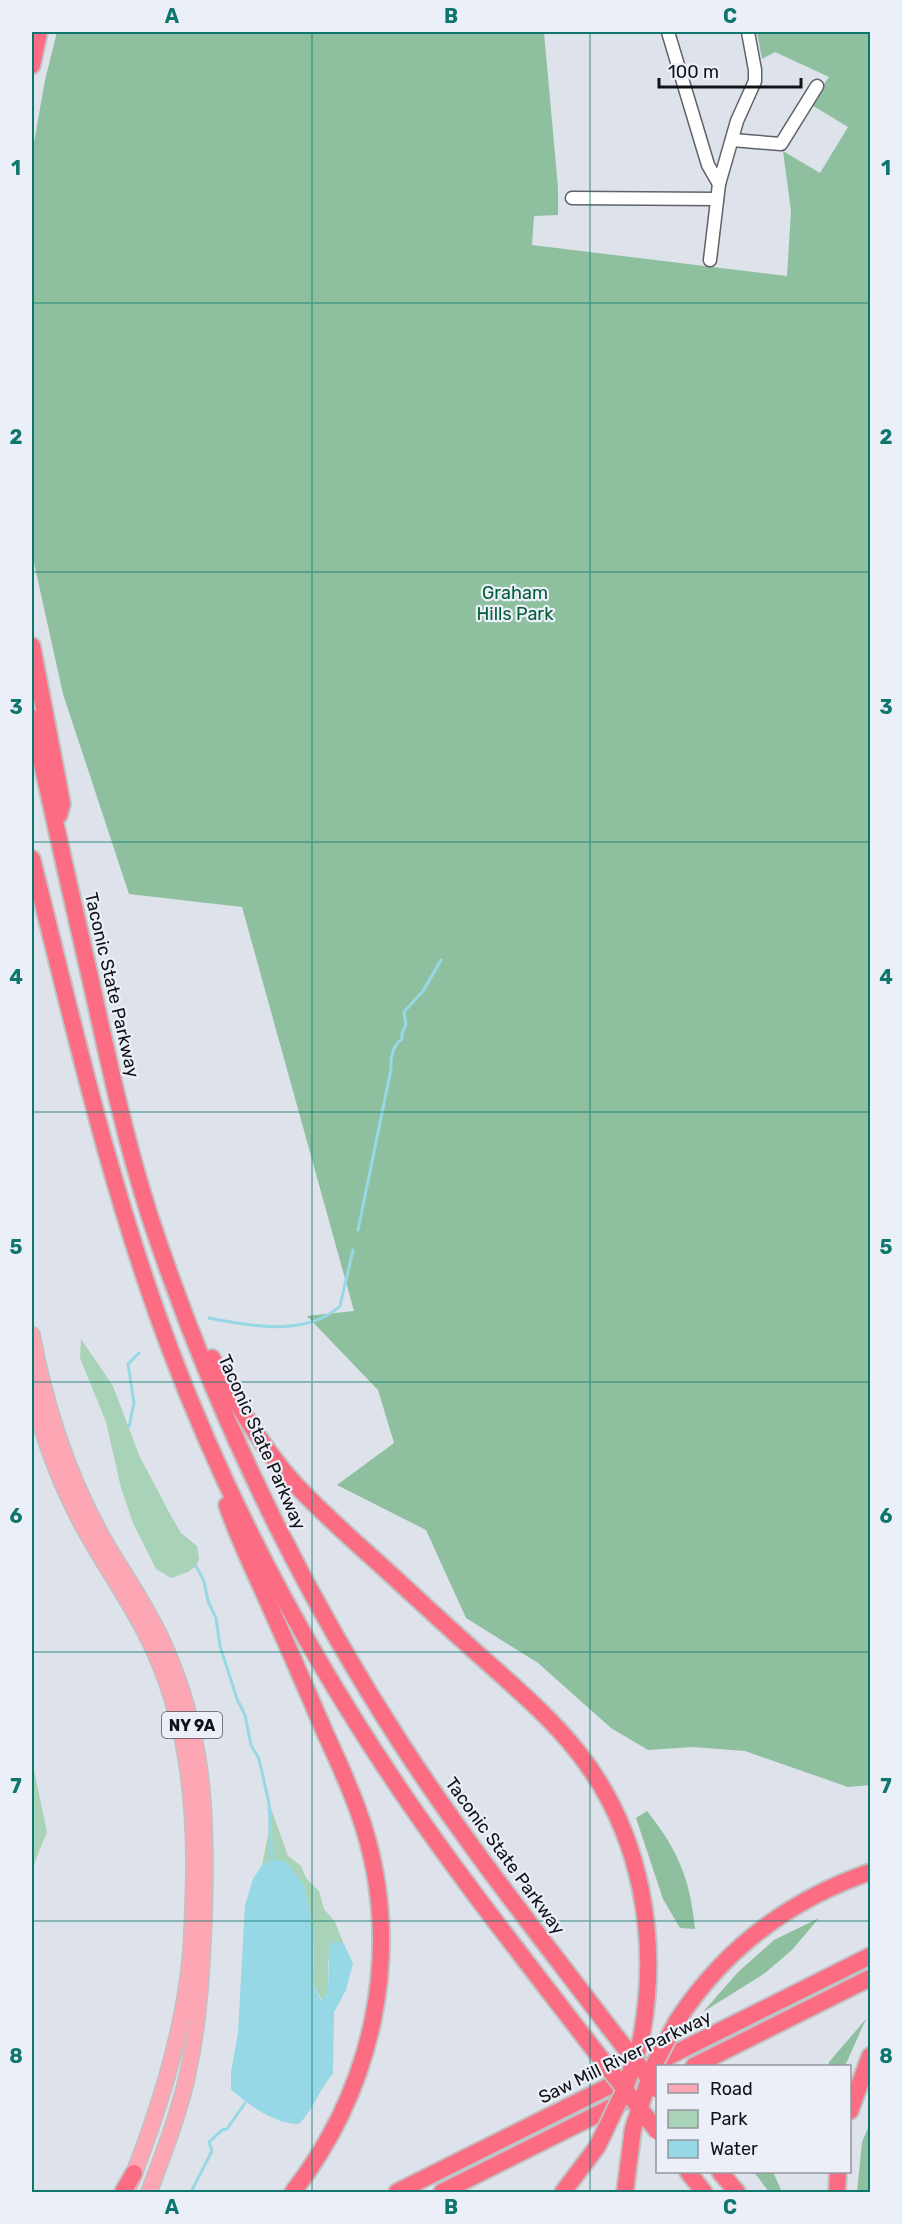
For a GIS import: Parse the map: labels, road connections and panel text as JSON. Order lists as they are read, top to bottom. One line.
{"streets":{"highway":["Taconic State Parkway","Saw Mill River Parkway"],"main road":["NY 9A"]},"parks":["Graham Hills Park"],"legend":["Road","Park","Water"],"scale_bar":"100 m","grid":{"columns":["A","B","C"],"rows":["1","2","3","4","5","6","7","8"]}}
